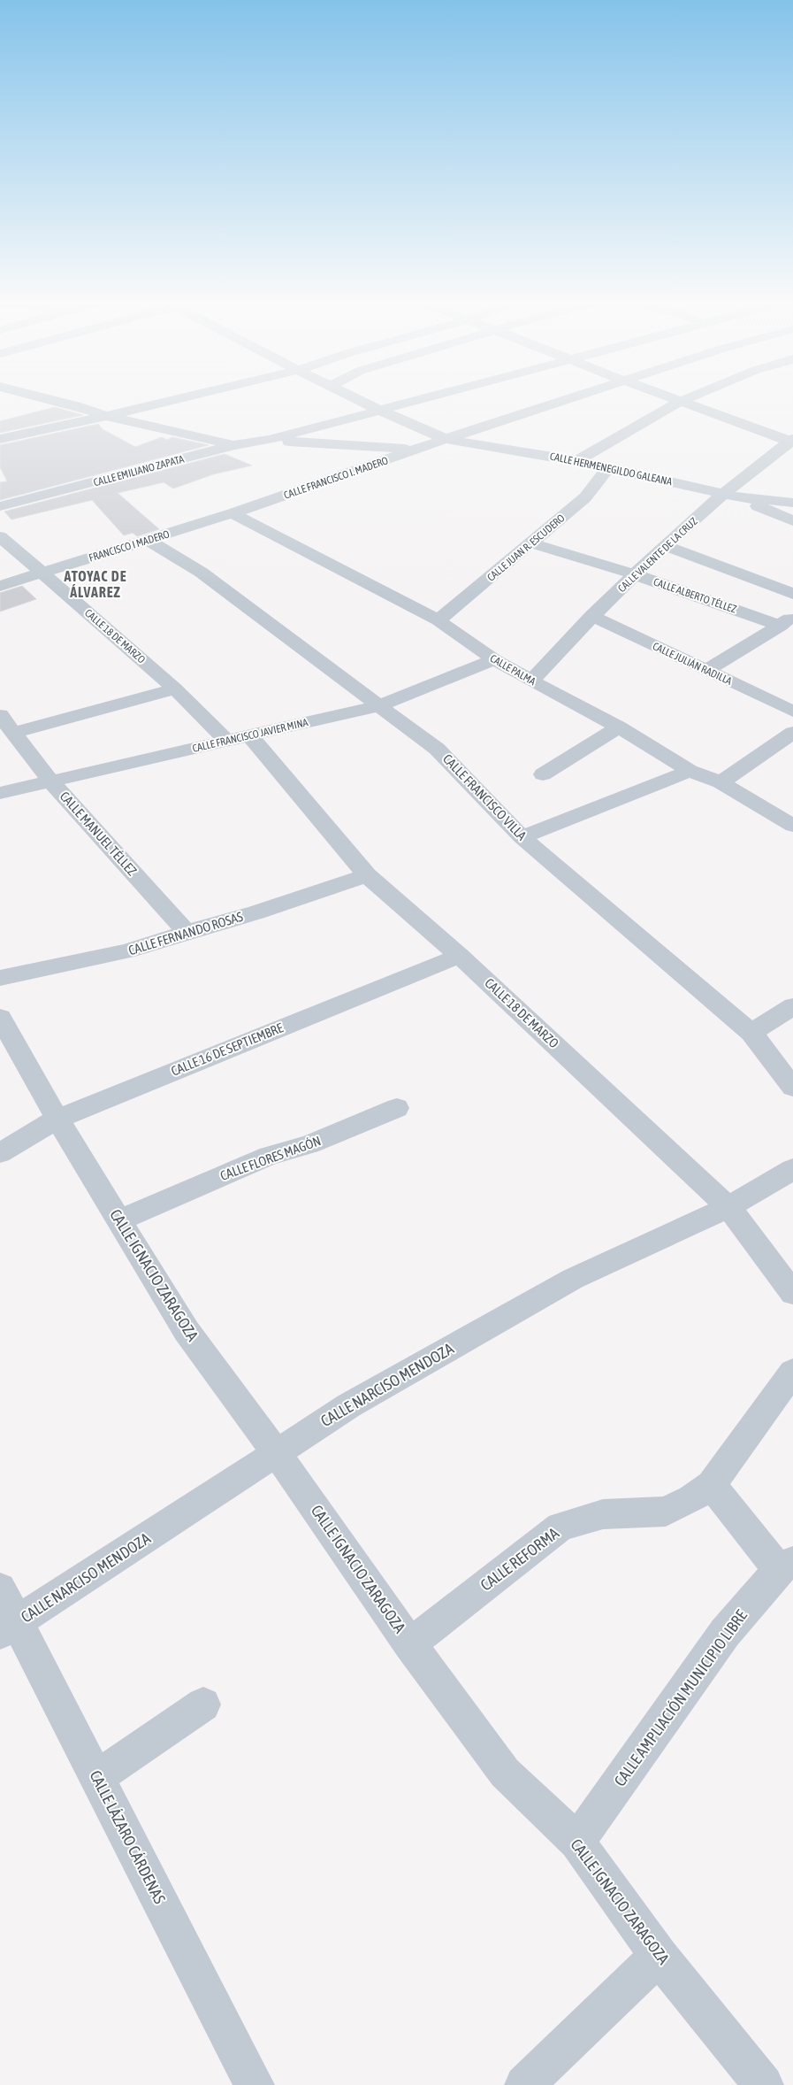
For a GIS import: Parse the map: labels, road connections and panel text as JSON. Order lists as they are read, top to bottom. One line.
{"streets":{"street":["CALLE HERMENEGILDO GALEANA","CALLE EMILIANO ZAPATA","CALLE FRANCISCO I. MADERO","FRANCISCO I MADERO","CALLE JUAN R. ESCUDERO","CALLE VALENTE DE LA CRUZ","CALLE ALBERTO TÉLLEZ","CALLE 18 DE MARZO","CALLE JULIÁN RADILLA","CALLE PALMA","CALLE FRANCISCO JAVIER MINA","CALLE FRANCISCO VILLA","CALLE MANUEL TÉLLEZ","CALLE FERNANDO ROSAS","CALLE 16 DE SEPTIEMBRE","CALLE FLORES MAGÓN","CALLE IGNACIO ZARAGOZA","CALLE NARCISO MENDOZA","CALLE REFORMA","CALLE AMPLIACIÓN MUNICIPIO LIBRE","CALLE LÁZARO CÁRDENAS"]},"crossings":[["CALLE HERMENEGILDO GALEANA","CALLE EMILIANO ZAPATA"],["CALLE HERMENEGILDO GALEANA","CALLE FRANCISCO I. MADERO"],["CALLE HERMENEGILDO GALEANA","CALLE JUAN R. ESCUDERO"],["CALLE HERMENEGILDO GALEANA","CALLE VALENTE DE LA CRUZ"],["CALLE FRANCISCO I. MADERO","FRANCISCO I MADERO"],["CALLE FRANCISCO I. MADERO","CALLE PALMA"],["FRANCISCO I MADERO","CALLE 18 DE MARZO"],["FRANCISCO I MADERO","CALLE PALMA"],["FRANCISCO I MADERO","CALLE FRANCISCO VILLA"],["CALLE JUAN R. ESCUDERO","CALLE ALBERTO TÉLLEZ"],["CALLE JUAN R. ESCUDERO","CALLE PALMA"],["CALLE VALENTE DE LA CRUZ","CALLE ALBERTO TÉLLEZ"],["CALLE VALENTE DE LA CRUZ","CALLE JULIÁN RADILLA"],["CALLE VALENTE DE LA CRUZ","CALLE PALMA"],["CALLE 18 DE MARZO","CALLE FRANCISCO JAVIER MINA"],["CALLE 18 DE MARZO","CALLE FERNANDO ROSAS"],["CALLE 18 DE MARZO","CALLE 16 DE SEPTIEMBRE"],["CALLE 18 DE MARZO","CALLE NARCISO MENDOZA"],["CALLE PALMA","CALLE FRANCISCO JAVIER MINA"],["CALLE FRANCISCO JAVIER MINA","CALLE FRANCISCO VILLA"],["CALLE FRANCISCO JAVIER MINA","CALLE MANUEL TÉLLEZ"],["CALLE MANUEL TÉLLEZ","CALLE FERNANDO ROSAS"],["CALLE 16 DE SEPTIEMBRE","CALLE IGNACIO ZARAGOZA"],["CALLE FLORES MAGÓN","CALLE IGNACIO ZARAGOZA"],["CALLE IGNACIO ZARAGOZA","CALLE NARCISO MENDOZA"],["CALLE IGNACIO ZARAGOZA","CALLE REFORMA"],["CALLE IGNACIO ZARAGOZA","CALLE AMPLIACIÓN MUNICIPIO LIBRE"],["CALLE NARCISO MENDOZA","CALLE LÁZARO CÁRDENAS"]],"districts":["ATOYAC DE ÁLVAREZ"]}
